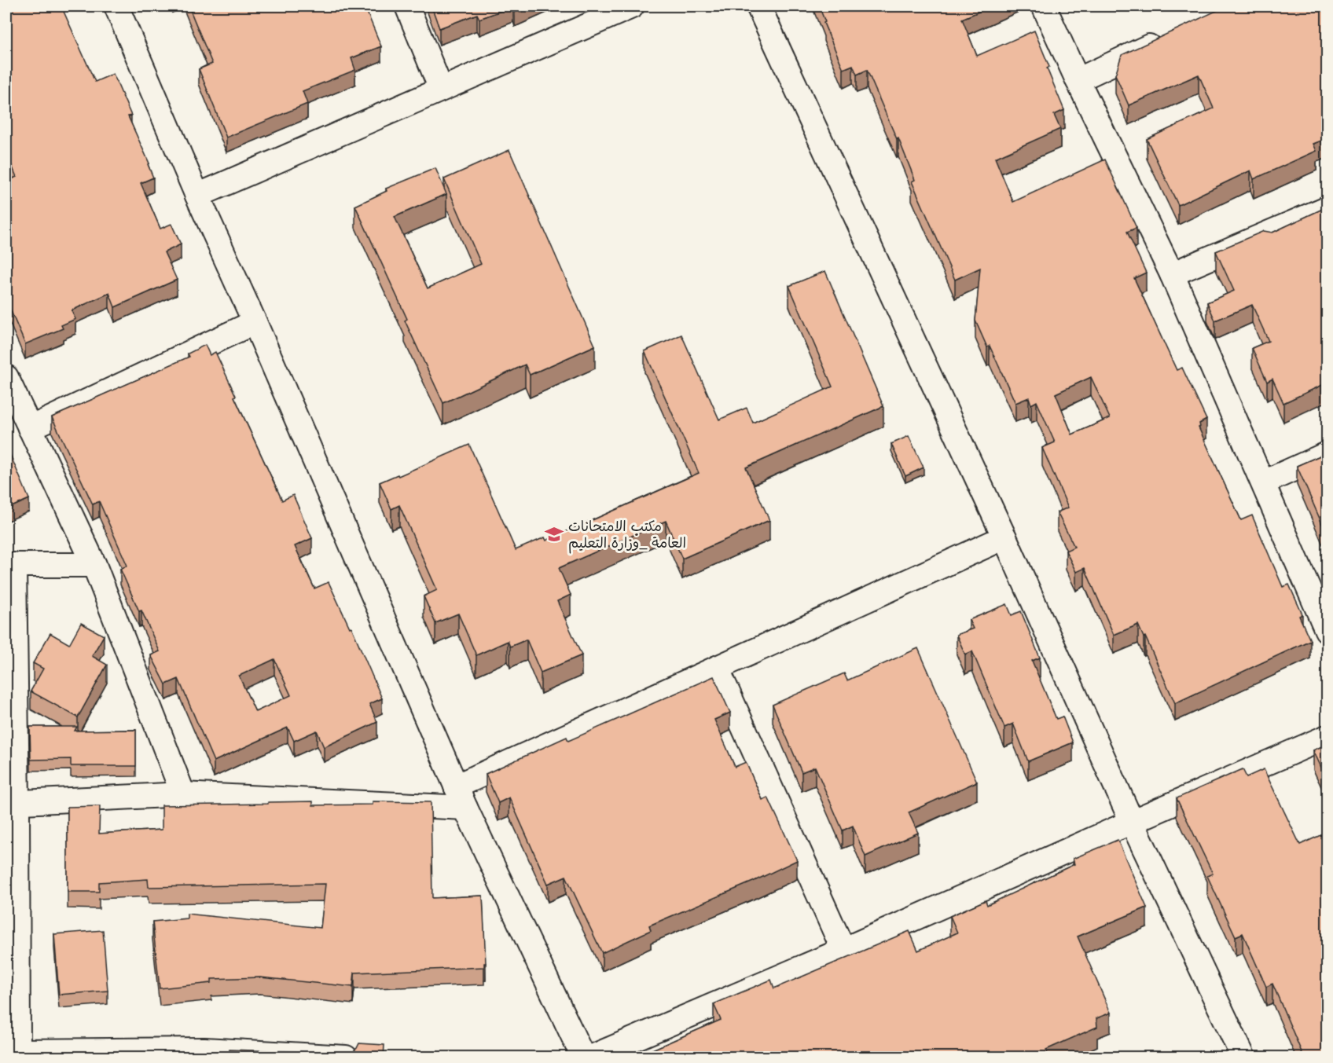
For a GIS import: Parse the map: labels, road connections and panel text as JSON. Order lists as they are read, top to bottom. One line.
{"places":{"school or university":["مكتب الامتحانات العامة _وزارة التعليم"]}}
